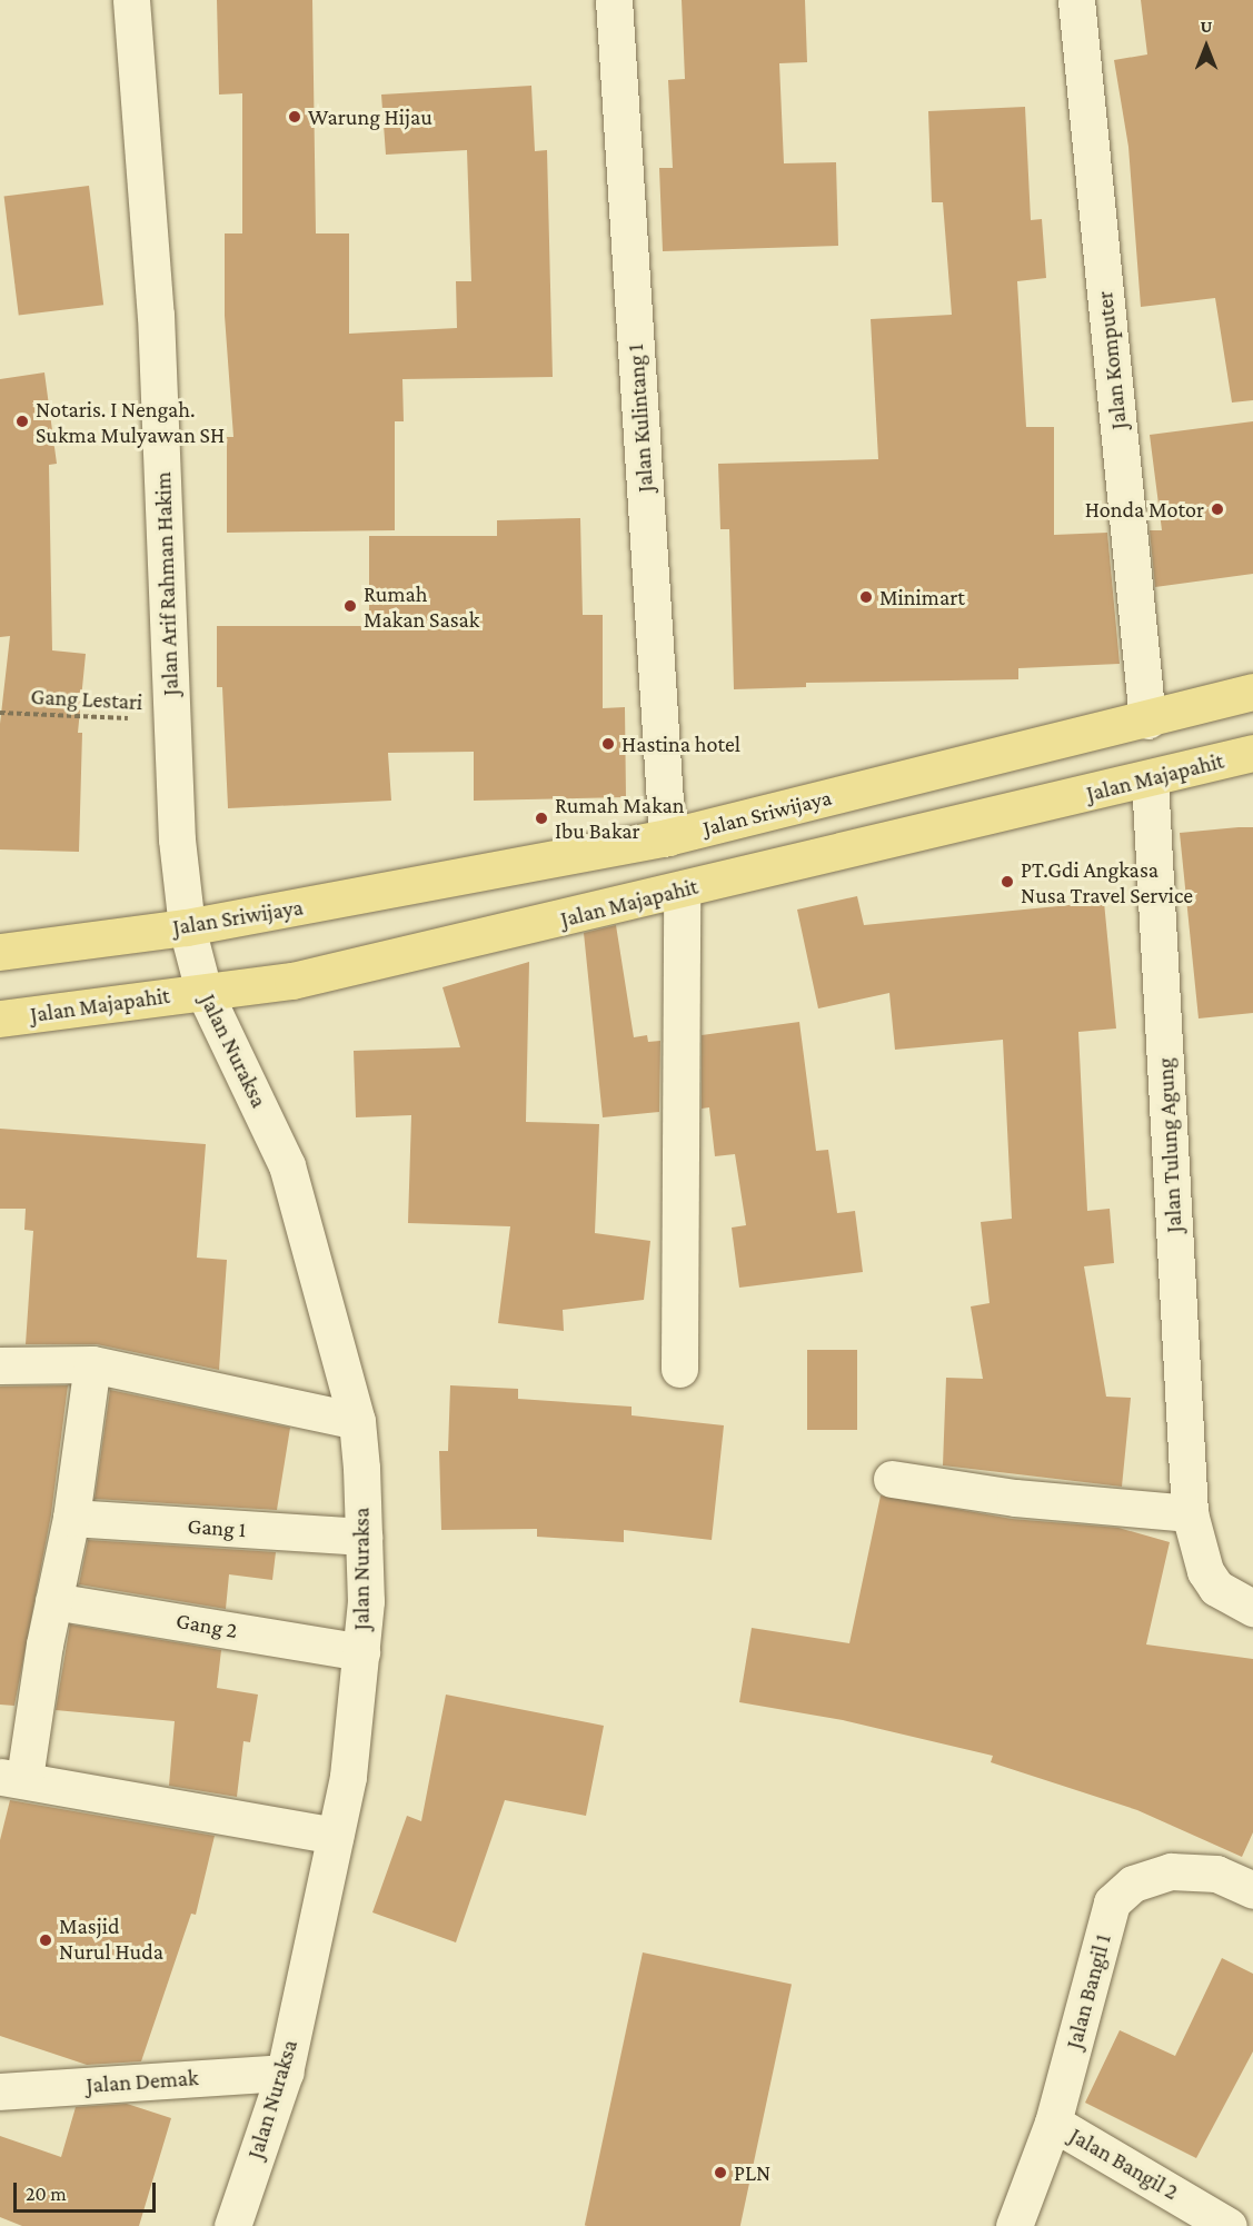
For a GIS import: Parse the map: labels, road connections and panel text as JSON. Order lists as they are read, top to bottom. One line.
{"streets":{"main road":["Jalan Majapahit","Jalan Sriwijaya"],"street":["Jalan Komputer","Jalan Kulintang 1","Jalan Arif Rahman Hakim","Jalan Nuraksa","Jalan Tulung Agung","Gang 1","Gang 2","Jalan Bangil 1","Jalan Demak","Jalan Bangil 2"],"path":["Gang Lestari"]},"crossings":[["Jalan Komputer","Jalan Sriwijaya"],["Jalan Kulintang 1","Jalan Sriwijaya"],["Jalan Arif Rahman Hakim","Gang Lestari"],["Jalan Arif Rahman Hakim","Jalan Sriwijaya"],["Jalan Arif Rahman Hakim","Jalan Nuraksa"],["Jalan Majapahit","Jalan Nuraksa"],["Jalan Majapahit","Jalan Tulung Agung"],["Jalan Sriwijaya","Jalan Nuraksa"],["Jalan Nuraksa","Gang 1"],["Jalan Nuraksa","Gang 2"],["Jalan Nuraksa","Jalan Demak"],["Jalan Bangil 1","Jalan Bangil 2"]],"places":["Warung Hijau","Notaris. I Nengah. Sukma Mulyawan SH","Honda Motor","Minimart","Rumah Makan Sasak","Hastina hotel","Rumah Makan Ibu Bakar","PT.Gdi Angkasa Nusa Travel Service","Masjid Nurul Huda","PLN"],"scale_bar":"20 m","north":"top"}
